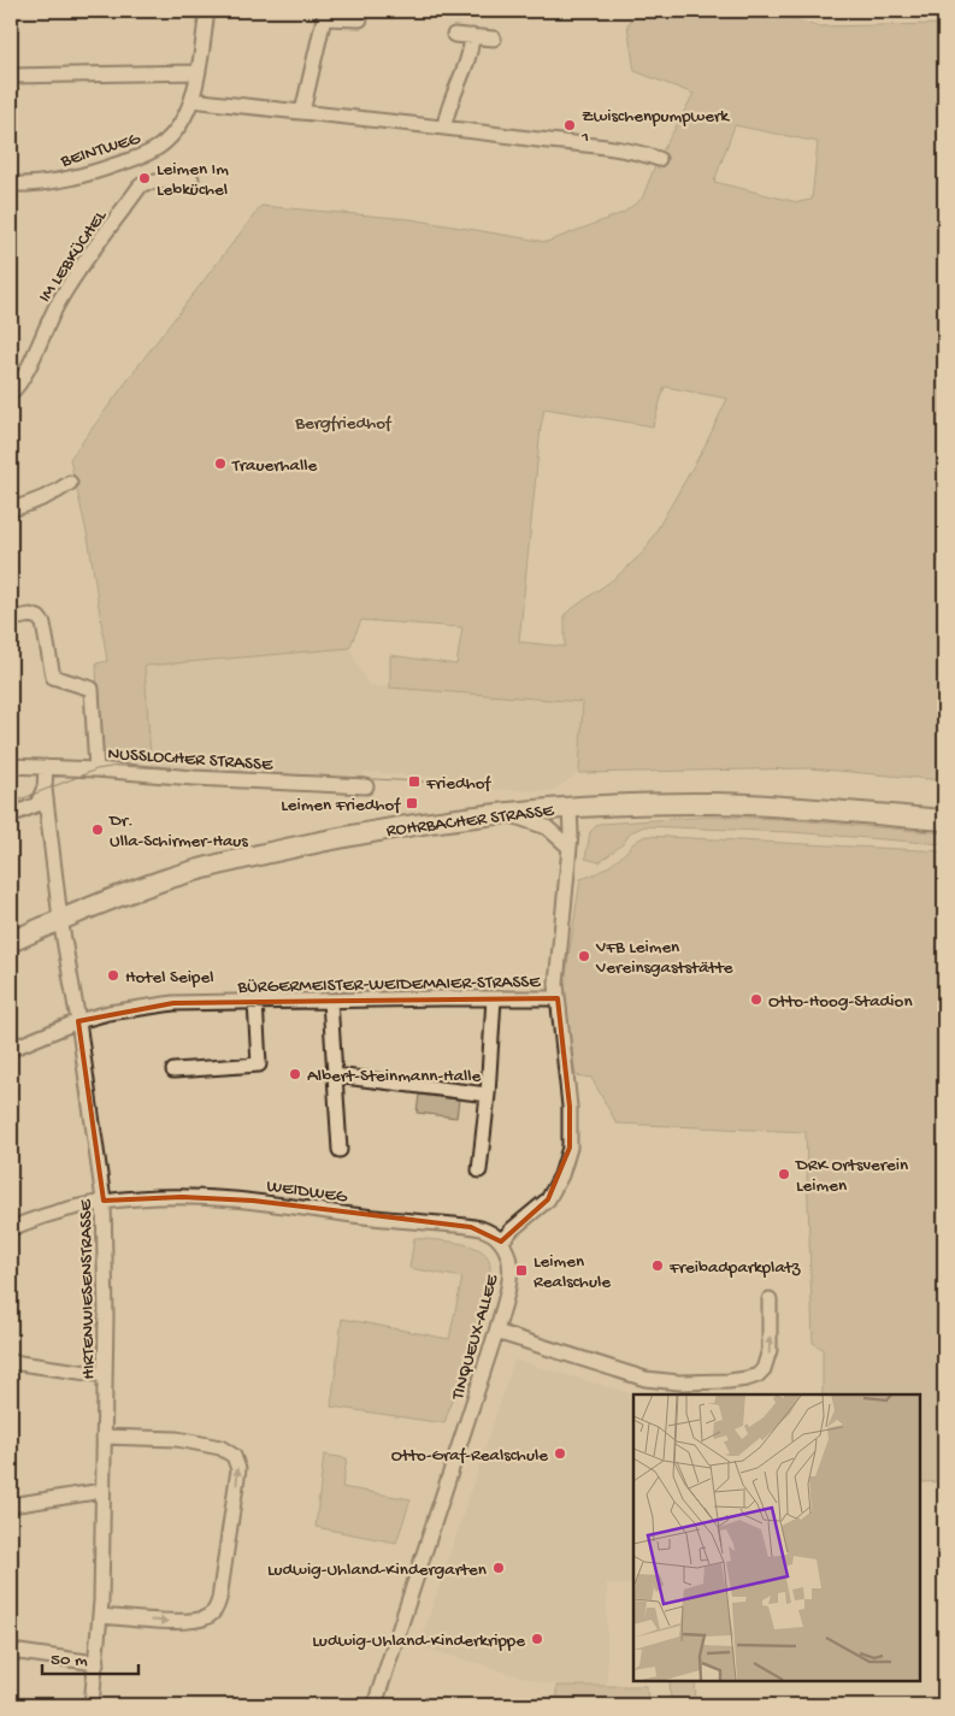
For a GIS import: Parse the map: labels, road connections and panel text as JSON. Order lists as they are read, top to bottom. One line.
{"streets":{"main road":["ROHRBACHER STRASSE"],"street":["BEINTWEG","IM LEBKÜCHEL","NUSSLOCHER STRASSE","BÜRGERMEISTER-WEIDEMAIER-STRASSE","WEIDWEG","HIRTENWIESENSTRASSE","TINQUEUX-ALLEE"]},"crossings":[["NUSSLOCHER STRASSE","HIRTENWIESENSTRASSE"],["ROHRBACHER STRASSE","HIRTENWIESENSTRASSE"],["BÜRGERMEISTER-WEIDEMAIER-STRASSE","HIRTENWIESENSTRASSE"],["WEIDWEG","HIRTENWIESENSTRASSE"],["WEIDWEG","TINQUEUX-ALLEE"]],"parks":["Bergfriedhof"],"places":{"other":["Zwischenpumpwerk 1","Leimen Im Lebküchel","Trauerhalle","Dr. Ulla-Schirmer-Haus","VFB Leimen Vereinsgaststätte","Hotel Seipel","Otto-Hoog-Stadion","Albert-Steinmann-Halle","DRK Ortsverein Leimen","Freibadparkplatz","Otto-Graf-Realschule","Ludwig-Uhland-Kindergarten","Ludwig-Uhland-Kinderkrippe"],"transit":["Friedhof","Leimen Friedhof","Leimen Realschule"]},"scale_bar":"50 m"}
